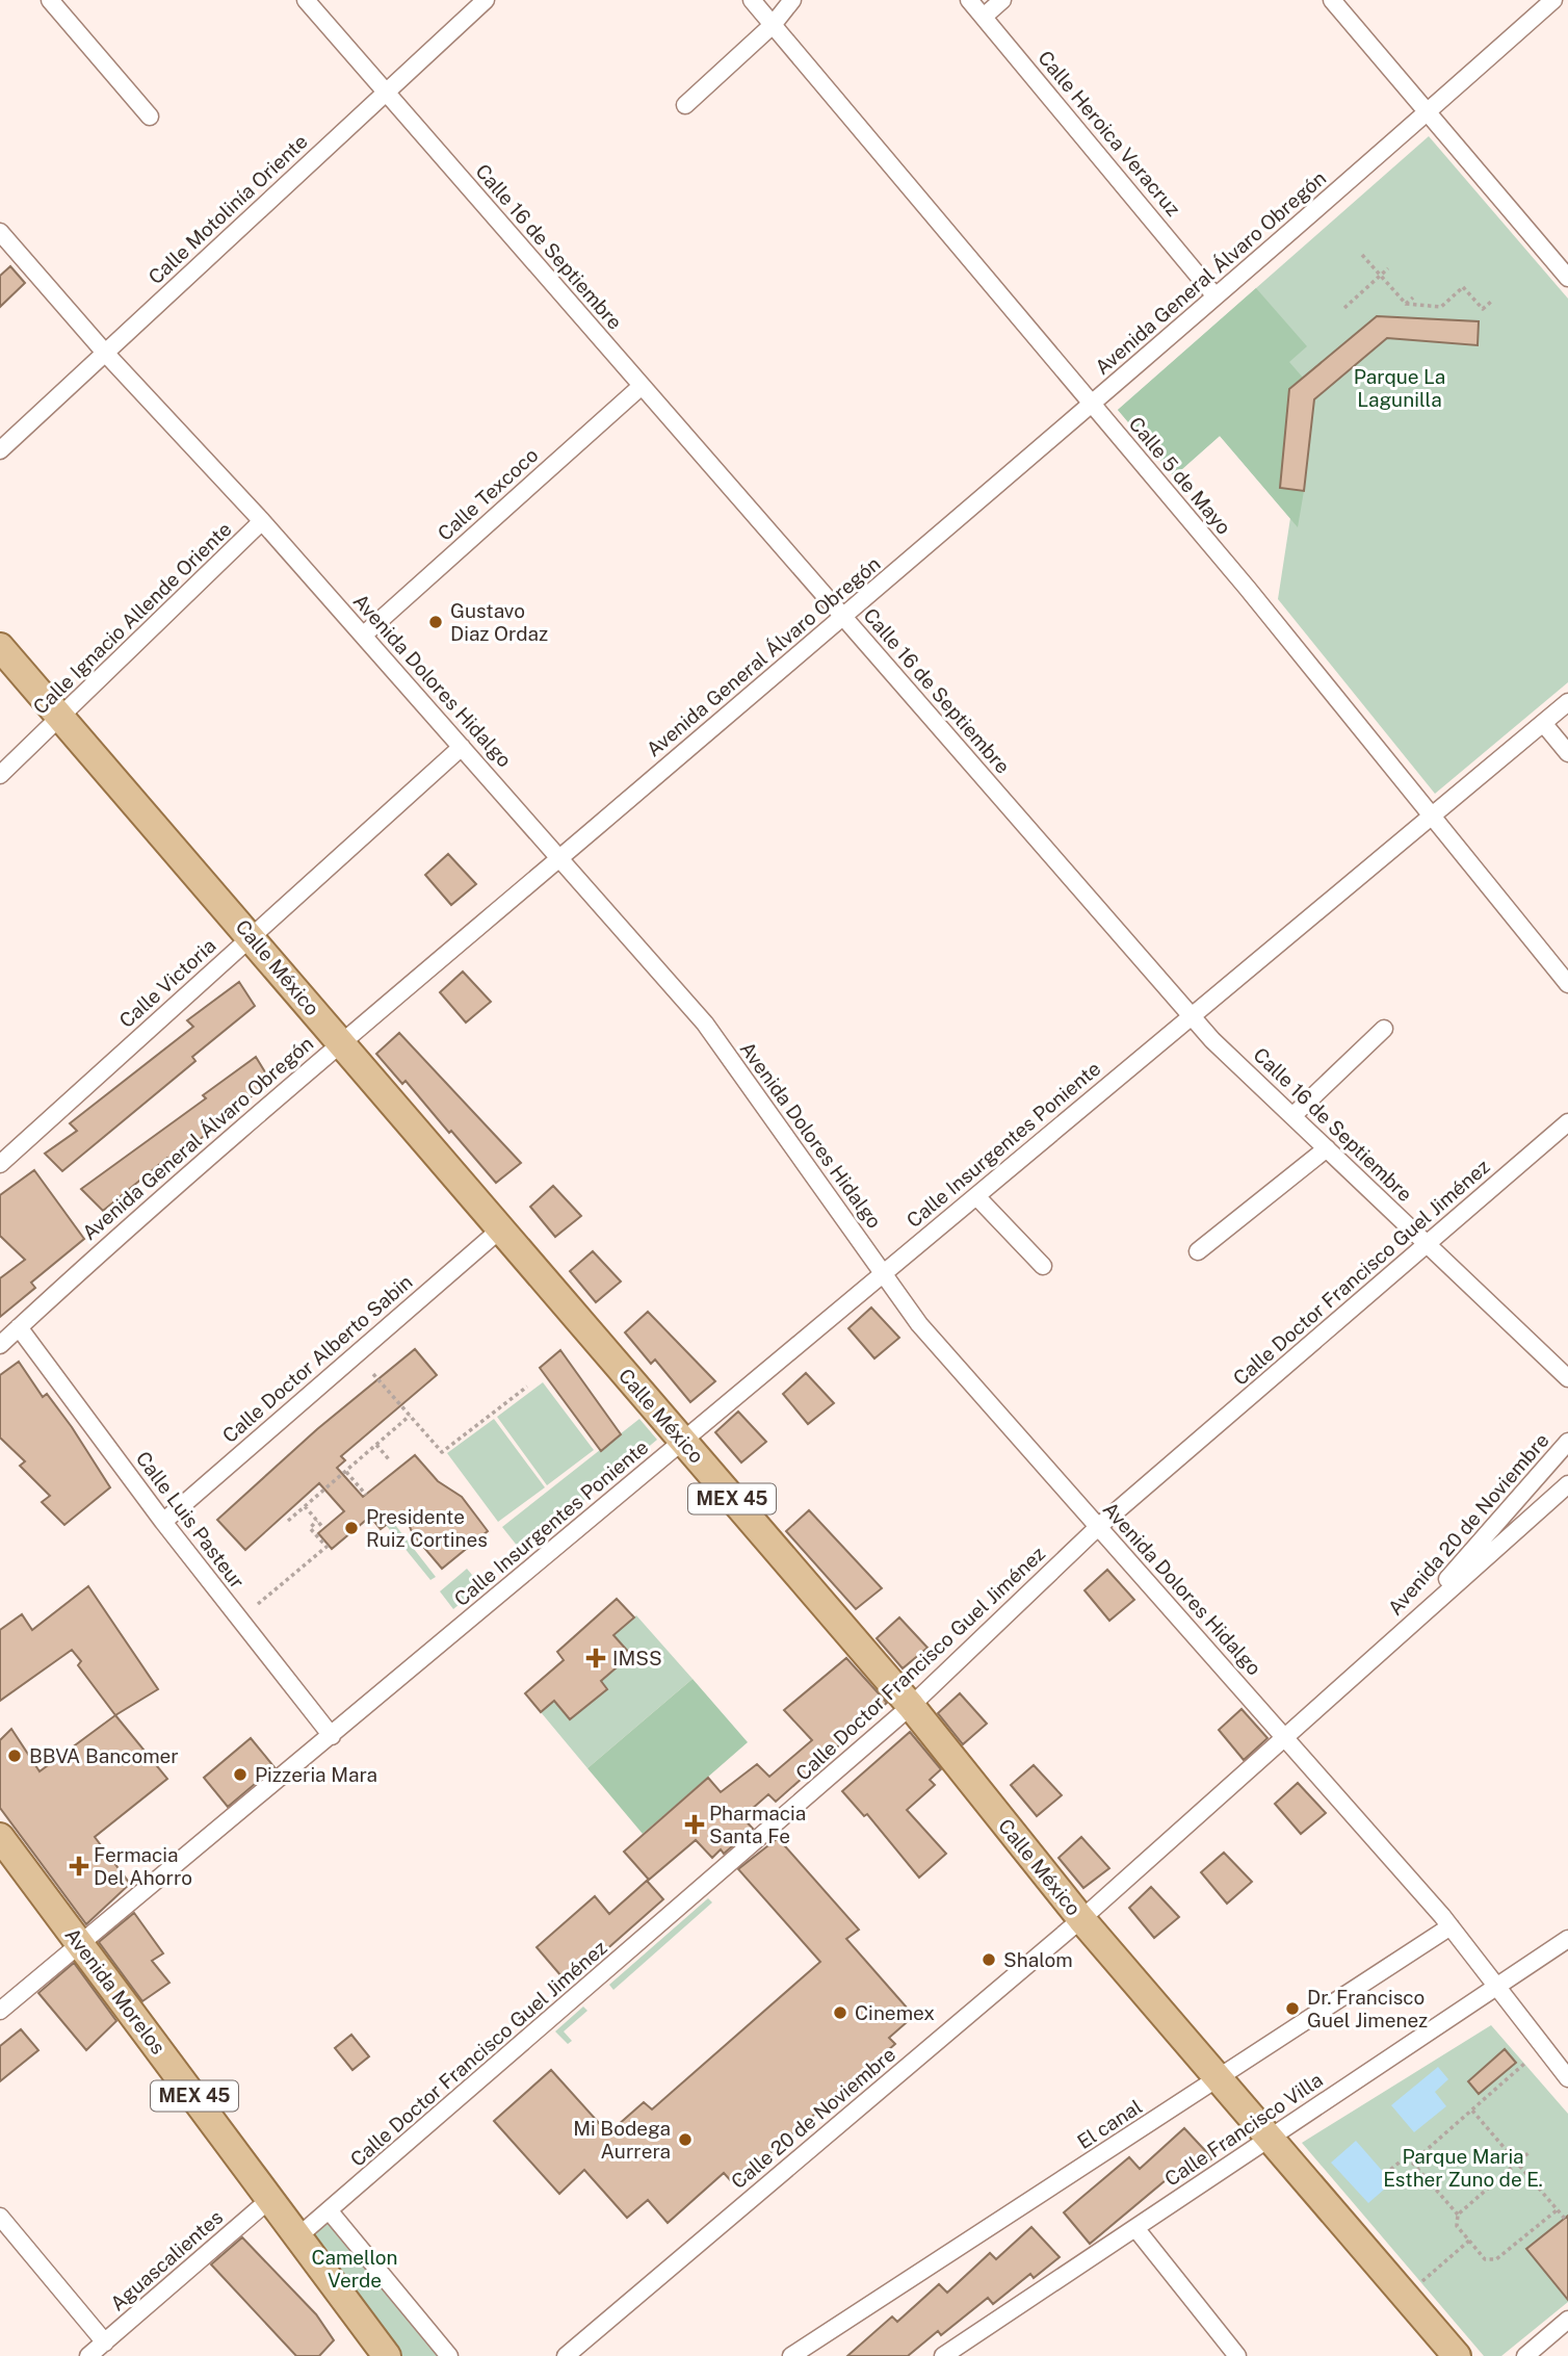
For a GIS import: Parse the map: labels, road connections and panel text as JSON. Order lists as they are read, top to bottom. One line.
{"streets":{"main road":["Calle México","MEX 45","Avenida Morelos"],"street":["Calle Heroica Veracruz","Calle Motolinía Oriente","Calle 16 de Septiembre","Avenida General Álvaro Obregón","Calle 5 de Mayo","Calle Texcoco","Calle Ignacio Allende Oriente","Avenida Dolores Hidalgo","Calle Victoria","Calle Insurgentes Poniente","Calle Doctor Francisco Guel Jiménez","Calle Doctor Alberto Sabin","Calle Luis Pasteur","Avenida 20 de Noviembre","Calle 20 de Noviembre","El canal","Calle Francisco Villa","Aguascalientes"]},"crossings":[["Calle Heroica Veracruz","Avenida General Álvaro Obregón"],["Calle Motolinía Oriente","Calle 16 de Septiembre"],["Calle Motolinía Oriente","Avenida Dolores Hidalgo"],["Calle 16 de Septiembre","Avenida General Álvaro Obregón"],["Calle 16 de Septiembre","Calle Texcoco"],["Calle 16 de Septiembre","Calle Insurgentes Poniente"],["Calle 16 de Septiembre","Calle Doctor Francisco Guel Jiménez"],["Avenida General Álvaro Obregón","Calle 5 de Mayo"],["Avenida General Álvaro Obregón","Avenida Dolores Hidalgo"],["Avenida General Álvaro Obregón","Calle México"],["Avenida General Álvaro Obregón","Calle Luis Pasteur"],["Calle 5 de Mayo","Calle Insurgentes Poniente"],["Calle Texcoco","Avenida Dolores Hidalgo"],["Calle Ignacio Allende Oriente","Avenida Dolores Hidalgo"],["Calle Ignacio Allende Oriente","Calle México"],["Avenida Dolores Hidalgo","Calle Victoria"],["Avenida Dolores Hidalgo","Calle Insurgentes Poniente"],["Avenida Dolores Hidalgo","Calle Doctor Francisco Guel Jiménez"],["Avenida Dolores Hidalgo","Calle 20 de Noviembre"],["Avenida Dolores Hidalgo","El canal"],["Avenida Dolores Hidalgo","Calle Francisco Villa"],["Calle México","Calle Victoria"],["Calle México","Calle Insurgentes Poniente"],["Calle México","Calle Doctor Francisco Guel Jiménez"],["Calle México","Calle Doctor Alberto Sabin"],["Calle México","Calle 20 de Noviembre"],["Calle México","El canal"],["Calle México","Calle Francisco Villa"],["Calle Insurgentes Poniente","Calle Luis Pasteur"],["Calle Insurgentes Poniente","Avenida Morelos"],["Calle Doctor Francisco Guel Jiménez","Avenida Morelos"],["Calle Doctor Alberto Sabin","Calle Luis Pasteur"],["Avenida 20 de Noviembre","Calle 20 de Noviembre"],["Avenida Morelos","Aguascalientes"]],"parks":["Parque La Lagunilla","Parque Maria Esther Zuno de E.","Camellon Verde"],"places":{"other":["Gustavo Diaz Ordaz","Presidente Ruiz Cortines","BBVA Bancomer","Pizzeria Mara","Shalom","Dr. Francisco Guel Jimenez","Cinemex","Mi Bodega Aurrera"],"health":["IMSS","Pharmacia Santa Fe","Fermacia Del Ahorro"]}}
